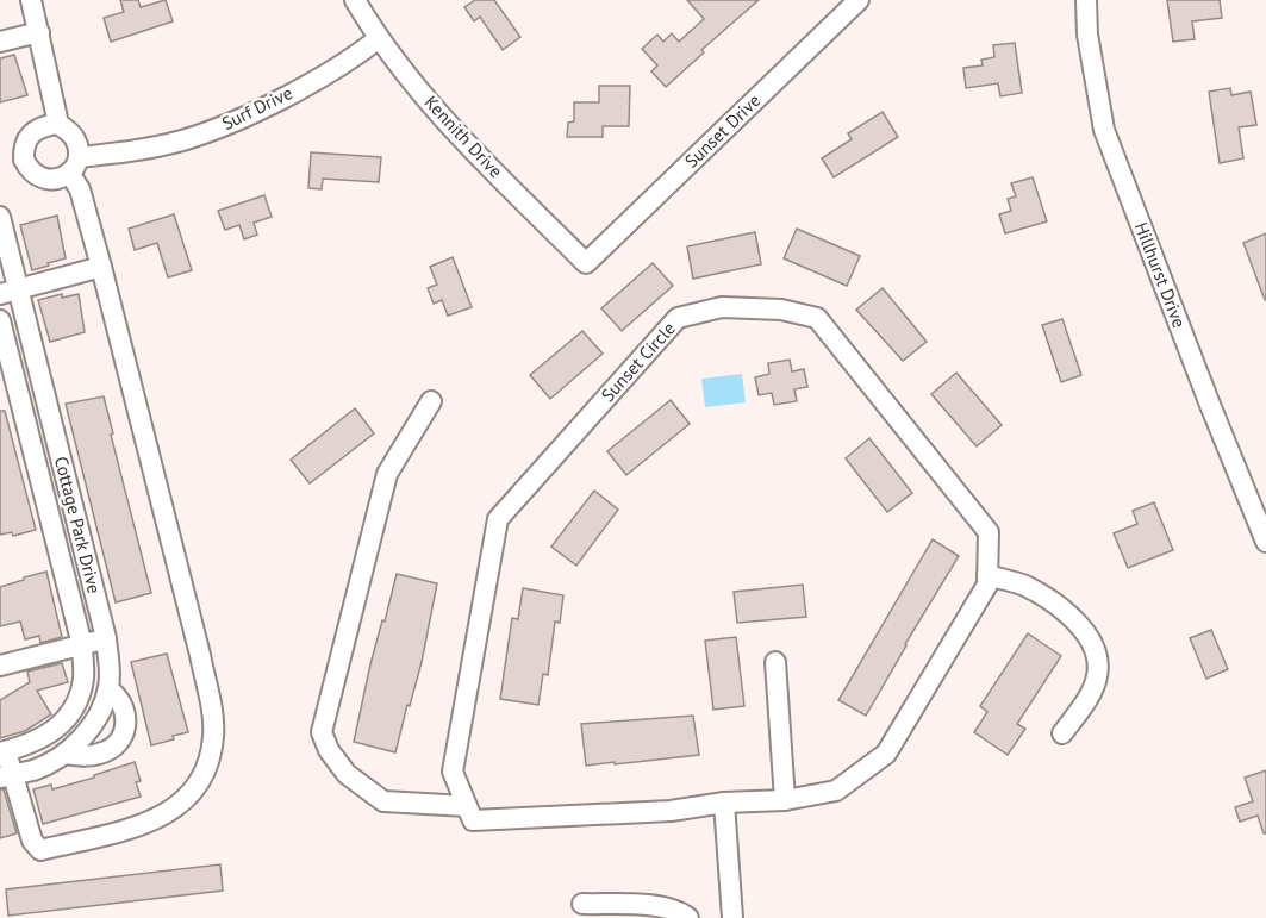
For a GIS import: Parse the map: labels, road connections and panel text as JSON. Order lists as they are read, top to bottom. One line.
{"streets":{"street":["Surf Drive","Sunset Drive","Kennith Drive","Hillhurst Drive","Sunset Circle","Cottage Park Drive"]},"crossings":[["Surf Drive","Kennith Drive"],["Sunset Drive","Kennith Drive"]]}
